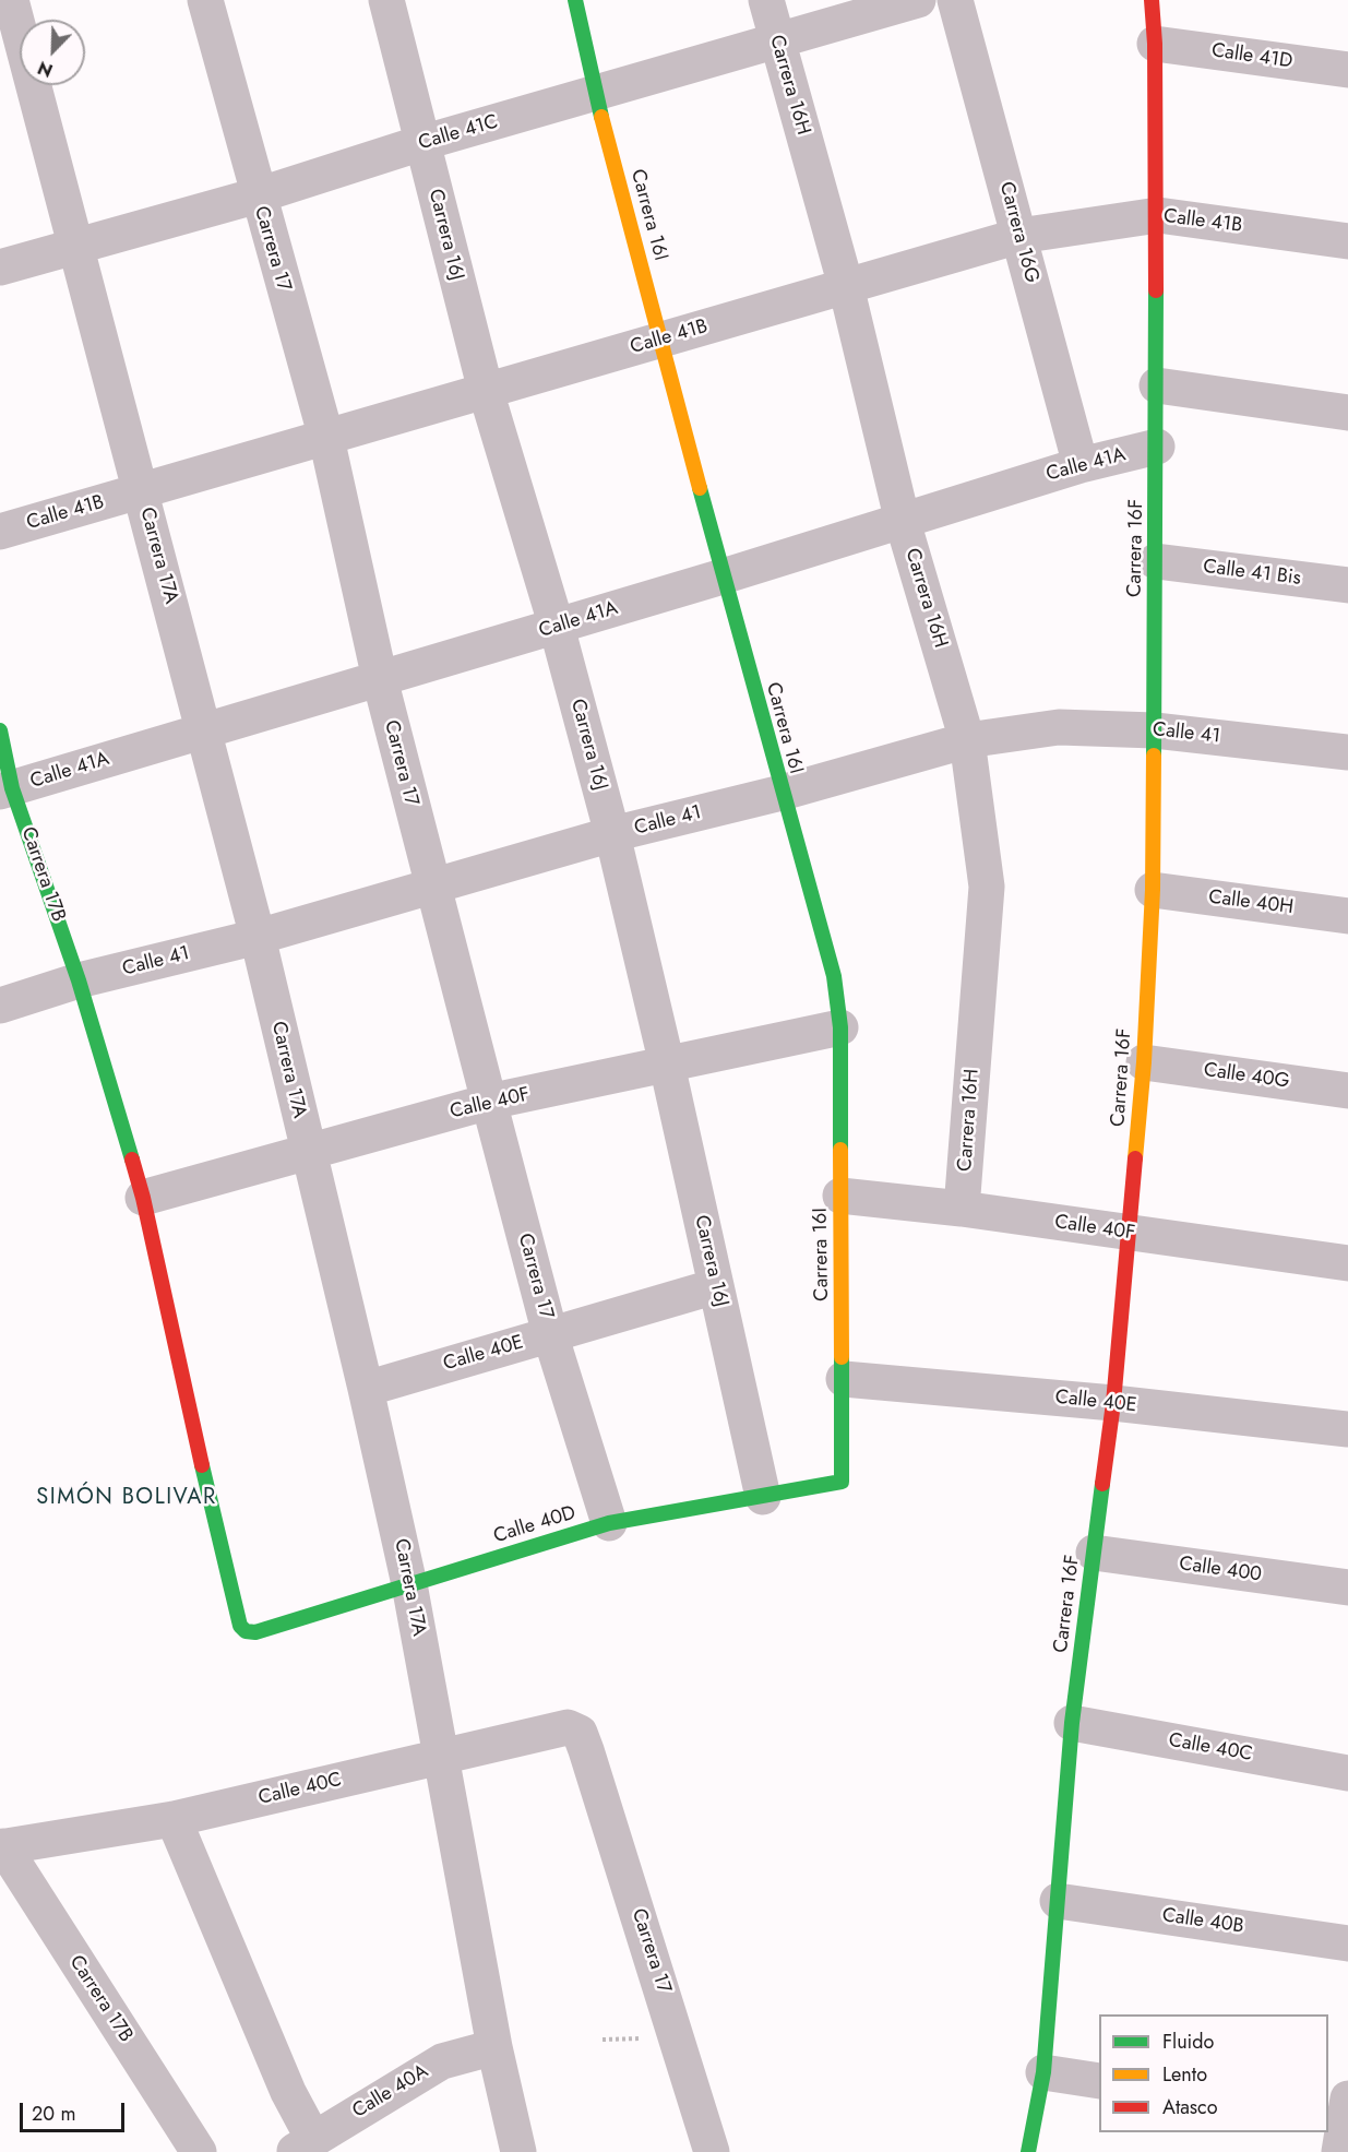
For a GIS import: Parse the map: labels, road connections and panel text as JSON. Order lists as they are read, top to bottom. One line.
{"streets":{"street":["Calle 41D","Carrera 16H","Calle 41C","Carrera 16I","Calle 41B","Carrera 16G","Carrera 16J","Carrera 17","Calle 41A","Carrera 16F","Carrera 17A","Calle 41 Bis","Calle 41","Carrera 17B","Calle 40H","Calle 40G","Calle 40F","Calle 40E","Calle 40D","Calle 400","Calle 40C","Calle 40B","Calle 40A"]},"crossings":[["Calle 41D","Carrera 16F"],["Carrera 16H","Calle 41C"],["Carrera 16H","Calle 41B"],["Carrera 16H","Calle 41A"],["Carrera 16H","Calle 41"],["Carrera 16H","Calle 40F"],["Calle 41C","Carrera 16I"],["Calle 41C","Carrera 16J"],["Calle 41C","Carrera 17"],["Calle 41C","Carrera 17A"],["Carrera 16I","Calle 41B"],["Carrera 16I","Calle 41A"],["Carrera 16I","Calle 41"],["Carrera 16I","Calle 40F"],["Carrera 16I","Calle 40E"],["Carrera 16I","Calle 40D"],["Calle 41B","Carrera 16G"],["Calle 41B","Carrera 16J"],["Calle 41B","Carrera 17"],["Calle 41B","Carrera 16F"],["Calle 41B","Carrera 17A"],["Carrera 16G","Calle 41A"],["Carrera 16J","Calle 41A"],["Carrera 16J","Calle 41"],["Carrera 16J","Calle 40F"],["Carrera 16J","Calle 40E"],["Carrera 16J","Calle 40D"],["Carrera 17","Calle 41A"],["Carrera 17","Calle 41"],["Carrera 17","Calle 40F"],["Carrera 17","Calle 40E"],["Carrera 17","Calle 40D"],["Carrera 17","Calle 40C"],["Calle 41A","Carrera 16F"],["Calle 41A","Carrera 17A"],["Calle 41A","Carrera 17B"],["Carrera 16F","Calle 41 Bis"],["Carrera 16F","Calle 41"],["Carrera 16F","Calle 40H"],["Carrera 16F","Calle 40G"],["Carrera 16F","Calle 40F"],["Carrera 16F","Calle 40E"],["Carrera 16F","Calle 400"],["Carrera 16F","Calle 40C"],["Carrera 16F","Calle 40B"],["Carrera 17A","Calle 41"],["Carrera 17A","Calle 40F"],["Carrera 17A","Calle 40E"],["Carrera 17A","Calle 40D"],["Carrera 17A","Calle 40C"],["Carrera 17A","Calle 40A"],["Calle 41","Carrera 17B"],["Carrera 17B","Calle 40F"],["Carrera 17B","Calle 40D"],["Carrera 17B","Calle 40C"]],"districts":["SIMÓN BOLIVAR"],"legend":["Fluido","Lento","Atasco"],"scale_bar":"20 m","north":"bottom left"}
